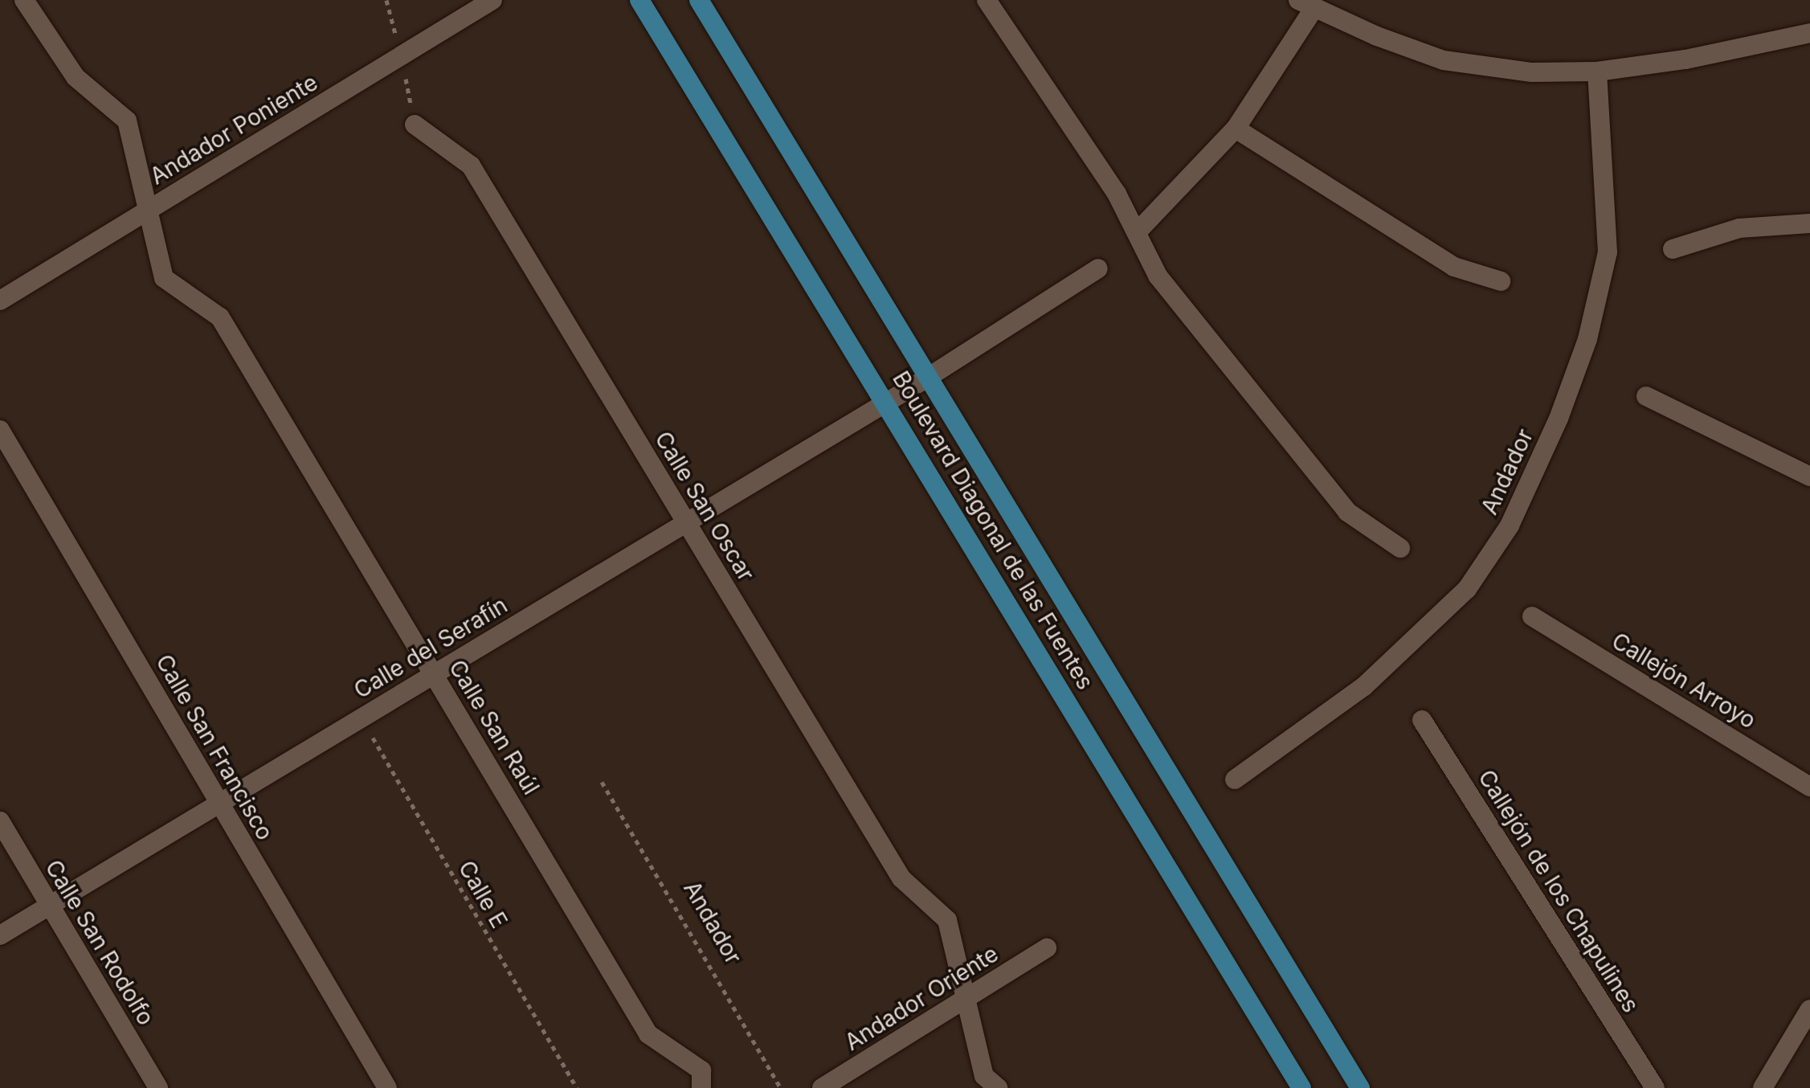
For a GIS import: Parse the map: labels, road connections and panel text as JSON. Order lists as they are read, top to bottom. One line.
{"streets":{"main road":["Boulevard Diagonal de las Fuentes"],"street":["Andador Poniente","Andador","Calle San Oscar","Calle del Serafín","Callejón Arroyo","Calle San Raúl","Calle San Francisco","Callejón de los Chapulines","Calle San Rodolfo","Andador Oriente"],"path":["Calle E"]},"crossings":[["Andador Poniente","Calle San Raúl"],["Calle San Oscar","Calle del Serafín"],["Calle San Oscar","Andador Oriente"],["Boulevard Diagonal de las Fuentes","Calle del Serafín"],["Calle del Serafín","Calle San Raúl"],["Calle del Serafín","Calle San Francisco"],["Calle del Serafín","Calle E"],["Calle del Serafín","Calle San Rodolfo"]]}
